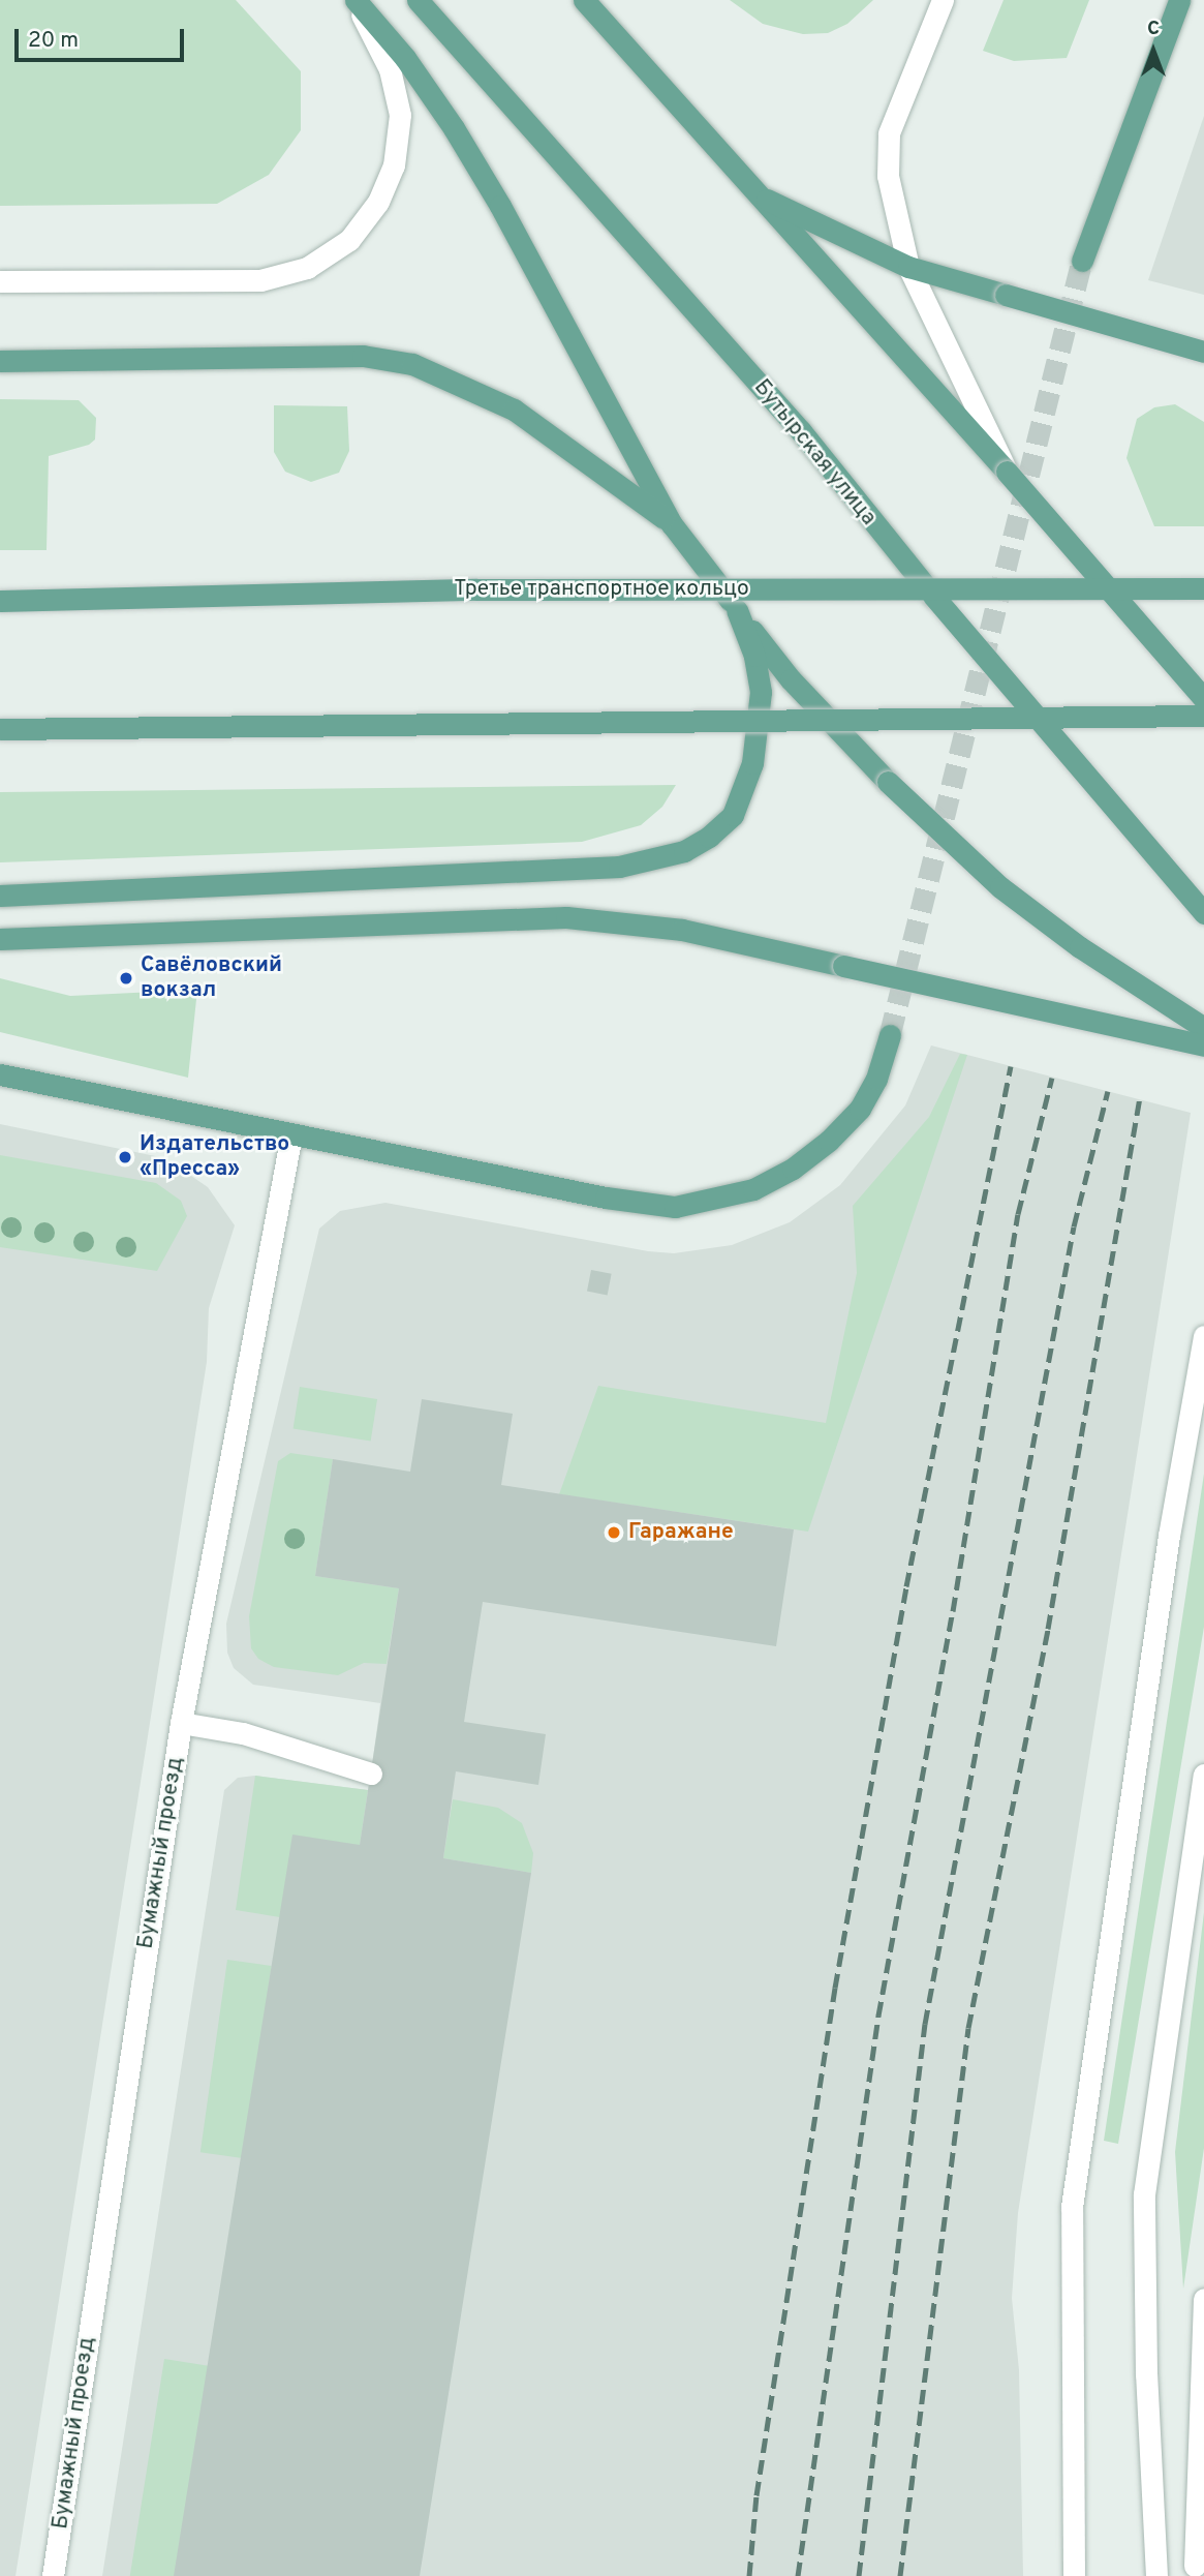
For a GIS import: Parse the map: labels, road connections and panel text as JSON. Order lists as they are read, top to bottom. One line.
{"streets":{"main road":["Бутырская улица","Третье транспортное кольцо"],"street":["Бумажный проезд"]},"places":["Савёловский вокзал","Издательство «Пресса»","Гаражане"],"scale_bar":"20 m","north":"top"}
